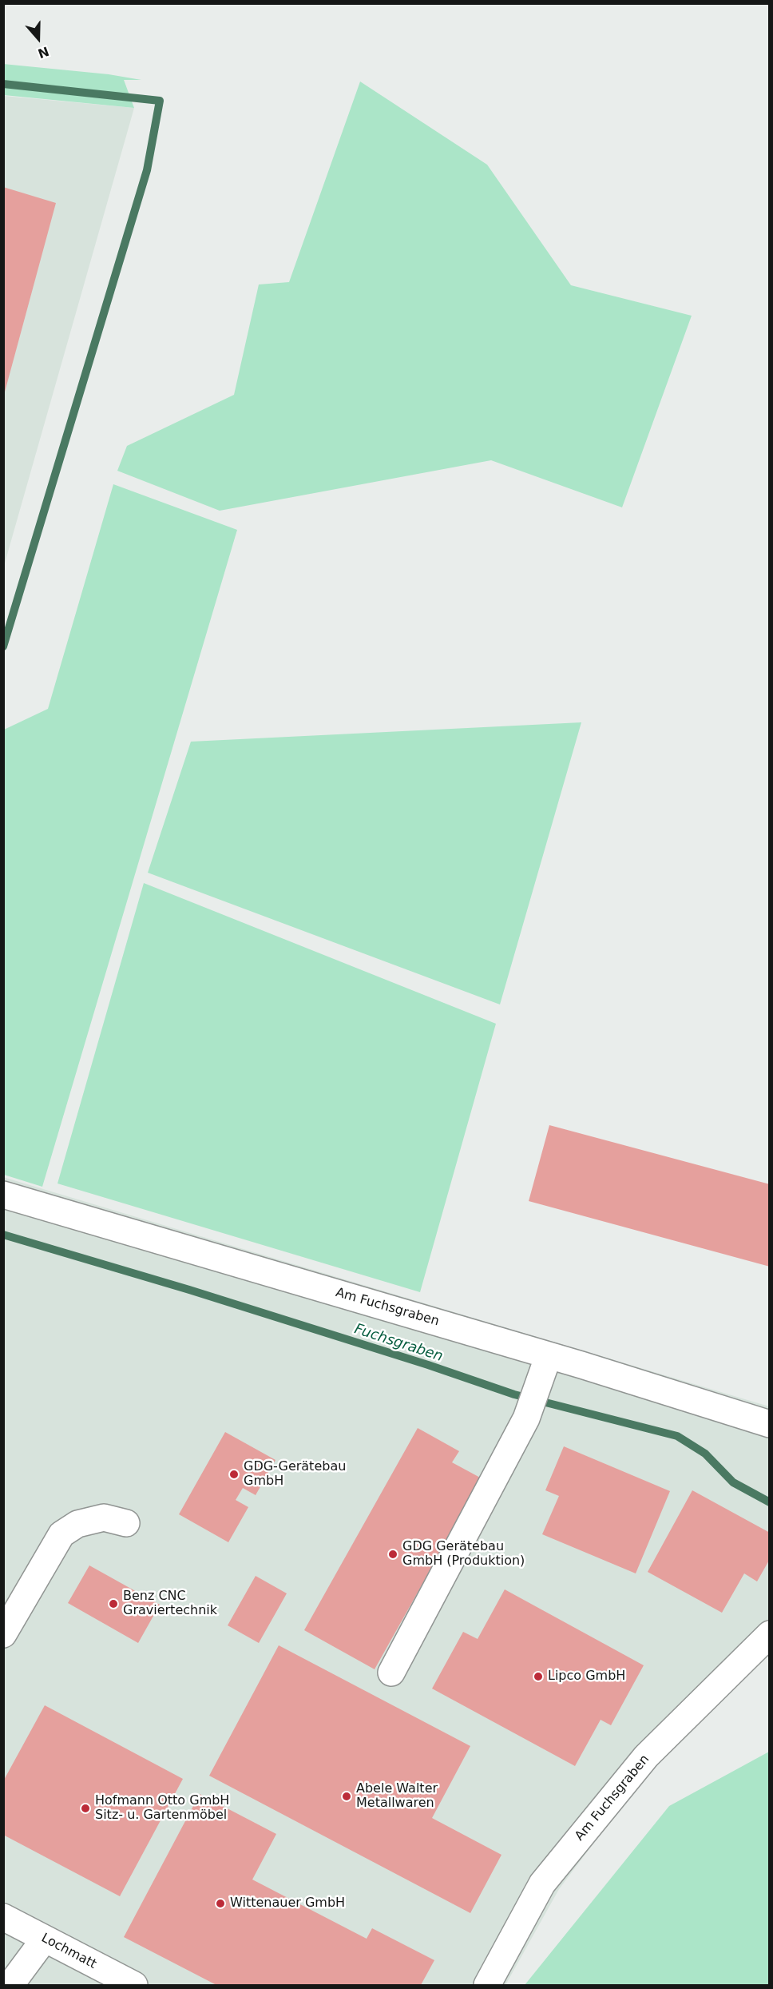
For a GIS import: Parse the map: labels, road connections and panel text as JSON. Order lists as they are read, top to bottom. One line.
{"streets":{"street":["Am Fuchsgraben","Lochmatt"]},"water":["Fuchsgraben"],"places":["GDG-Gerätebau GmbH","GDG Gerätebau GmbH (Produktion)","Benz CNC Graviertechnik","Lipco GmbH","Abele Walter Metallwaren","Hofmann Otto GmbH Sitz- u. Gartenmöbel","Wittenauer GmbH"],"north":"bottom"}
